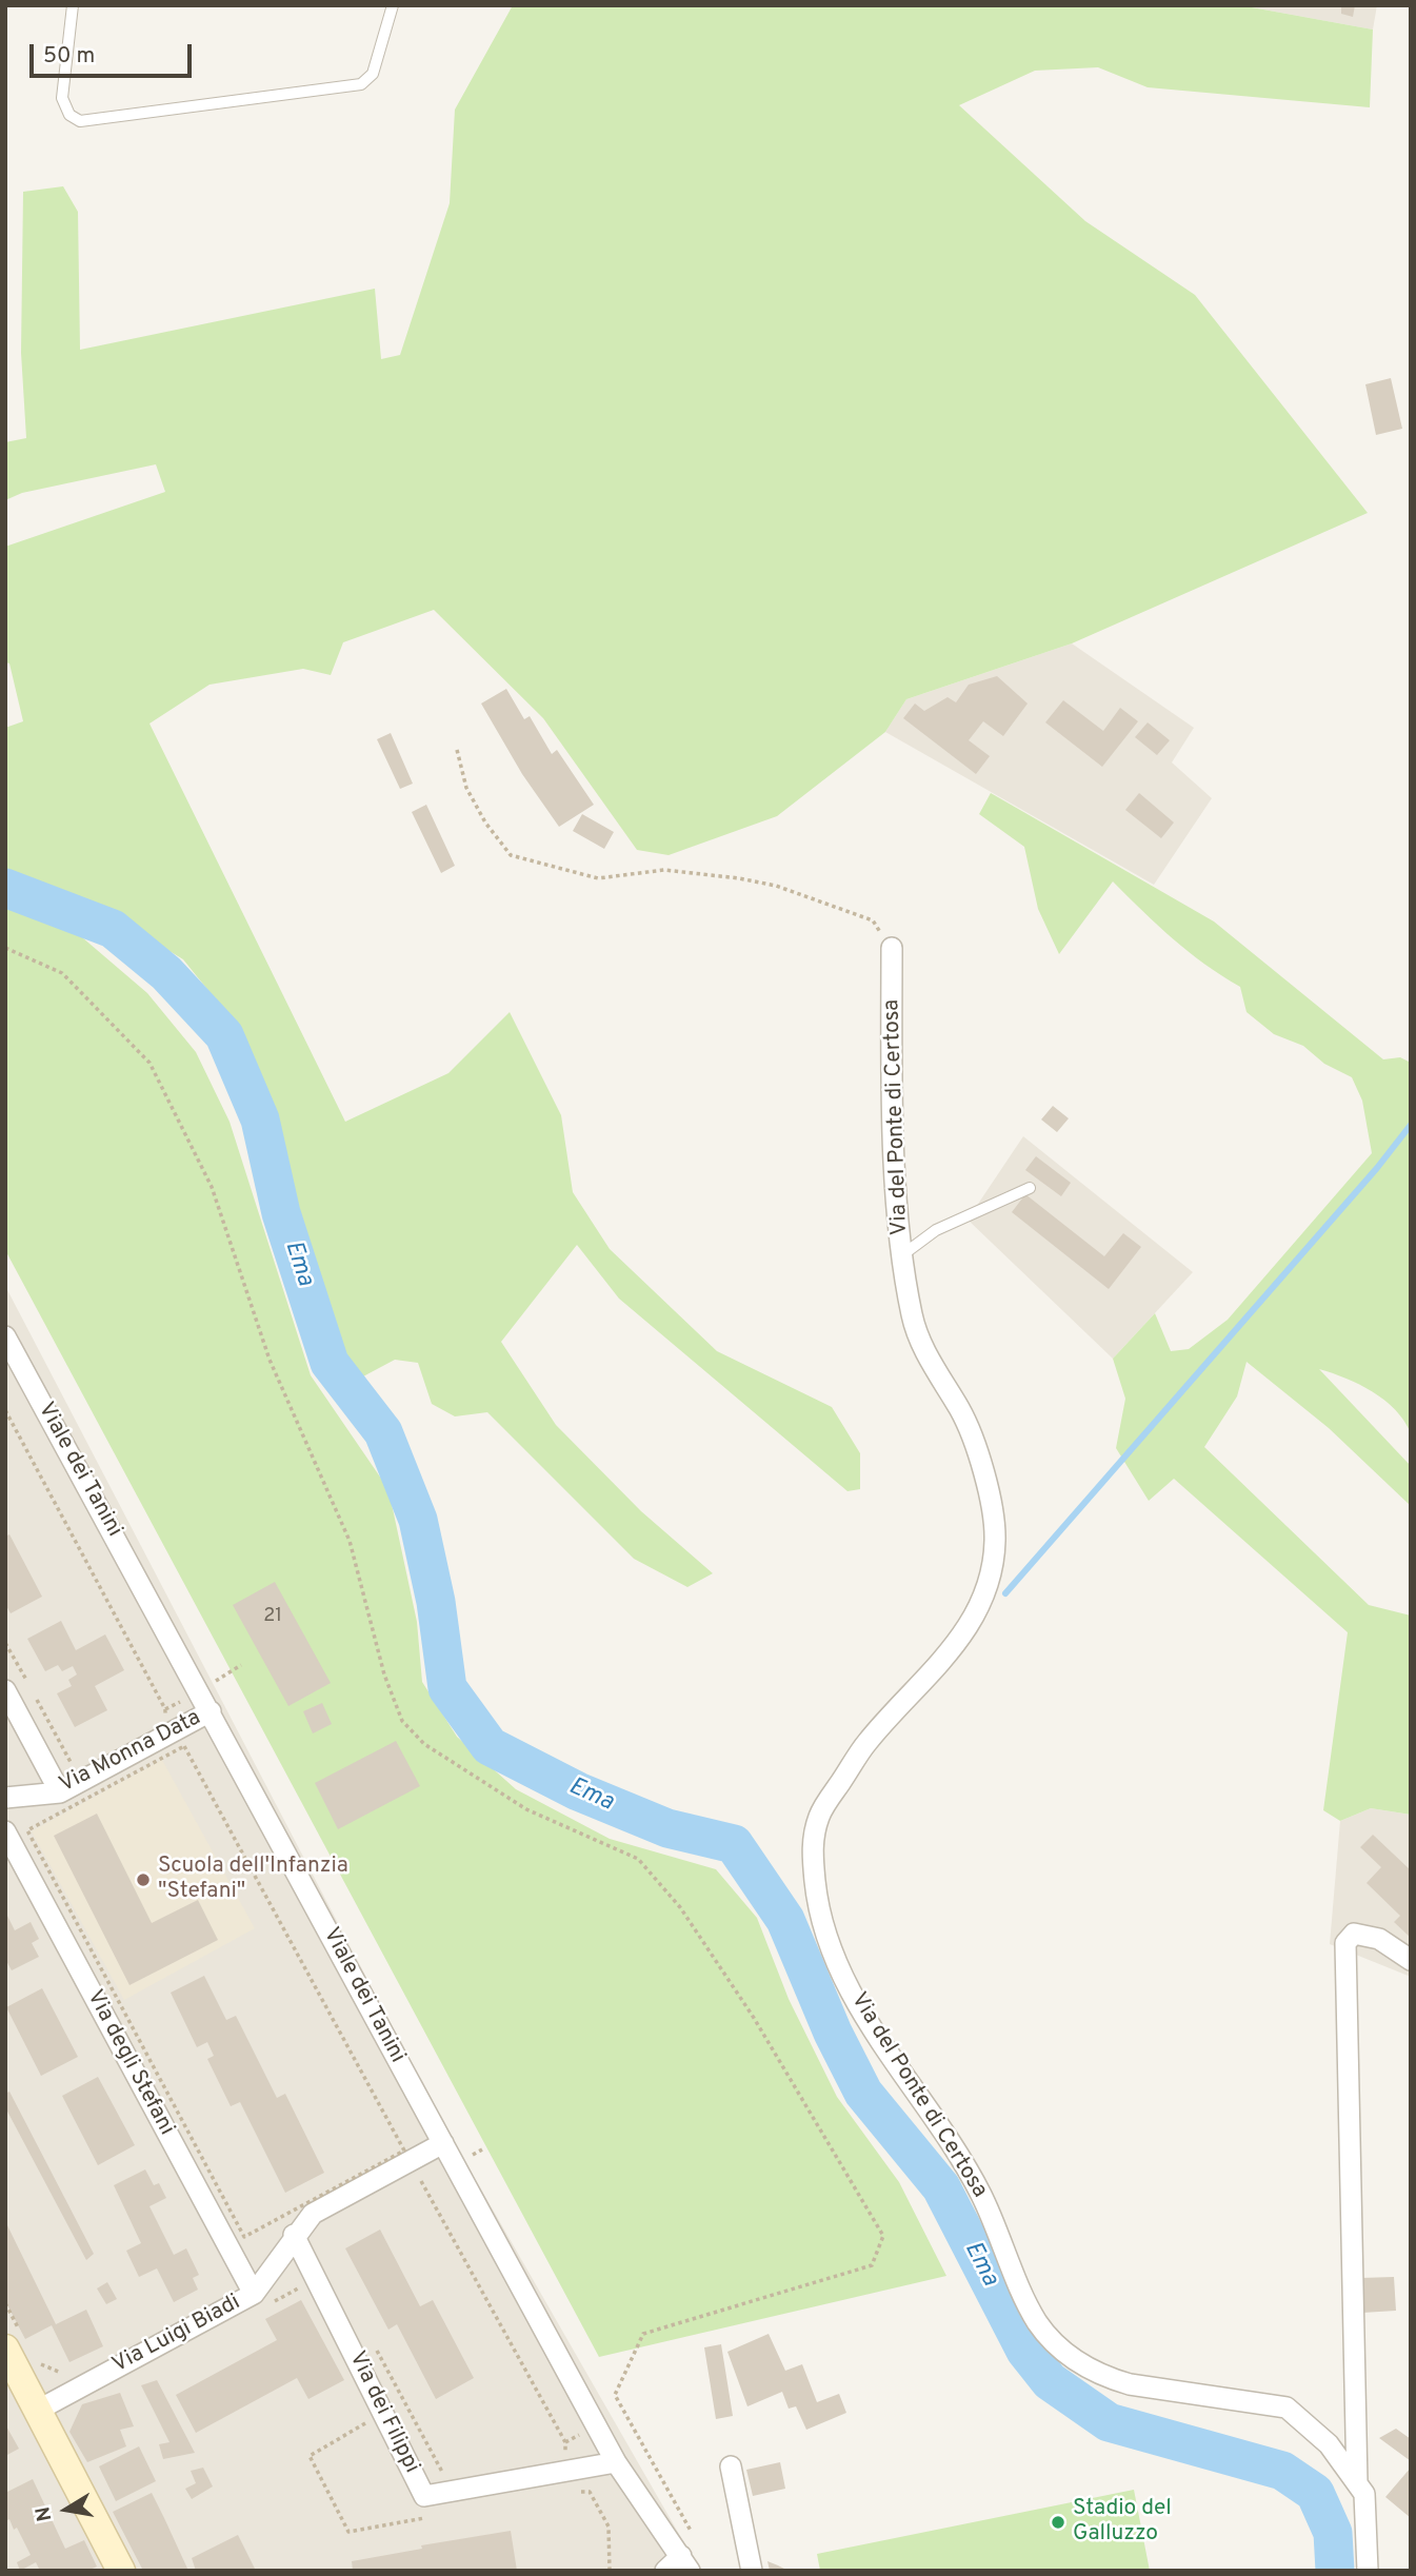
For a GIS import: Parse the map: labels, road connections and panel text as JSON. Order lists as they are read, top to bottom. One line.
{"streets":{"street":["Via del Ponte di Certosa","Viale dei Tanini","Via Monna Data","Via degli Stefani","Via Luigi Biadi","Via dei Filippi"]},"crossings":[["Viale dei Tanini","Via Monna Data"],["Viale dei Tanini","Via Luigi Biadi"],["Viale dei Tanini","Via dei Filippi"],["Via degli Stefani","Via Luigi Biadi"],["Via Luigi Biadi","Via dei Filippi"]],"water":["Ema"],"places":["Scuola dell'Infanzia \"Stefani\"","Stadio del Galluzzo"],"house_numbers":["21"],"scale_bar":"50 m","north":"left"}
